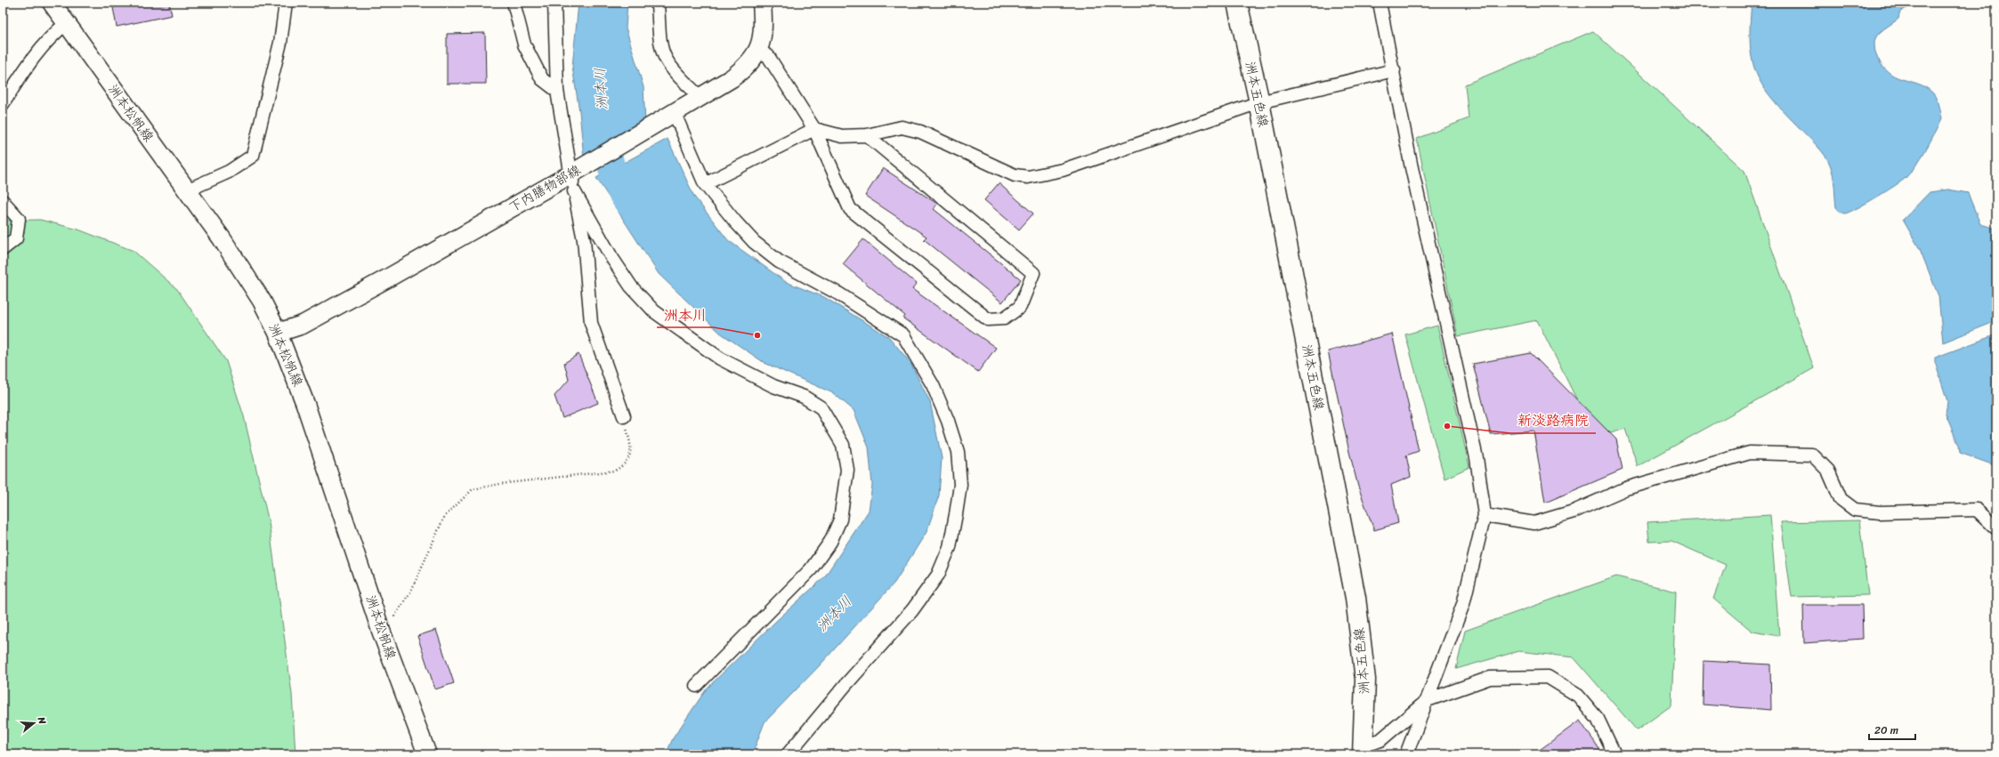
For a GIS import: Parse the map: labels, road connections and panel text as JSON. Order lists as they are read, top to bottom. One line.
{"streets":{"main road":["洲本五色線","洲本松帆線","下内膳物部線"]},"crossings":[["洲本松帆線","下内膳物部線"]],"water":["洲本川"],"places":["洲本川","新淡路病院"],"scale_bar":"20 m","north":"right"}
